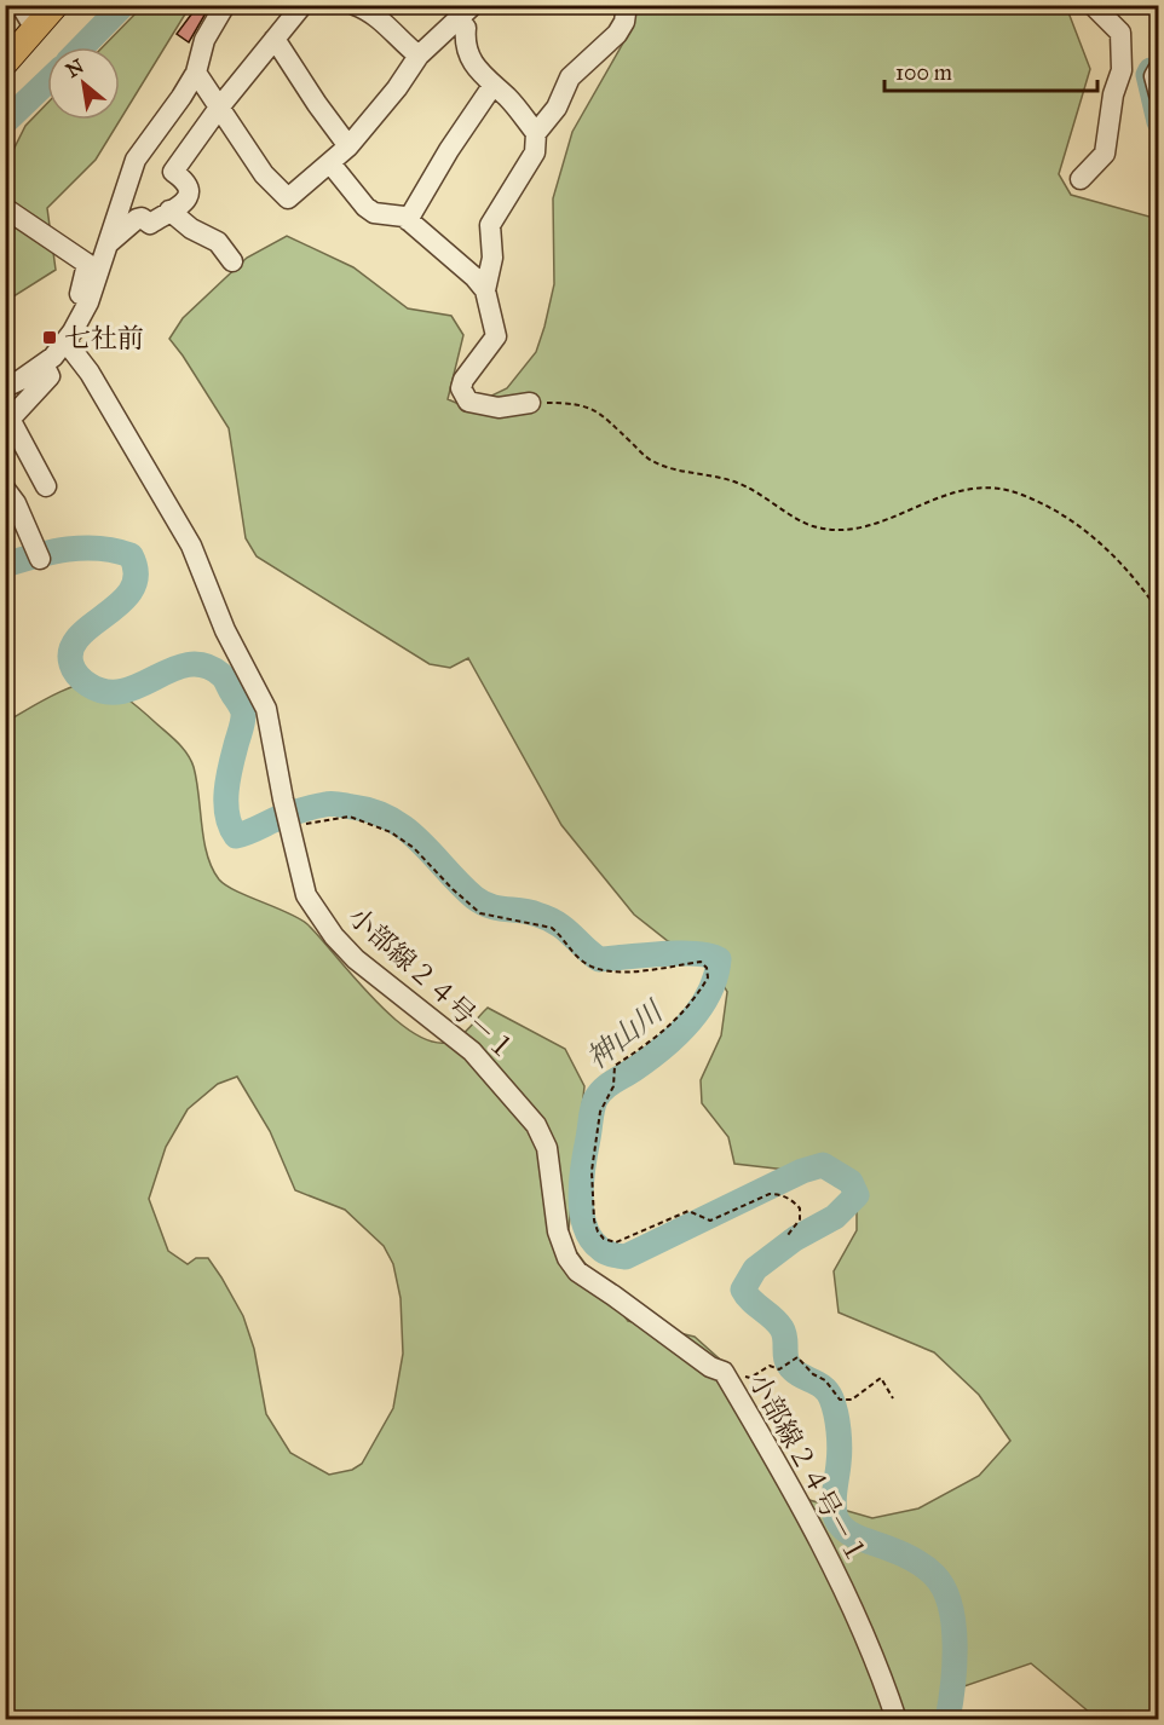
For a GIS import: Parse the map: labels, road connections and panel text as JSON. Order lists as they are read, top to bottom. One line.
{"streets":{"street":["小部線２４号－１"]},"water":["神山川"],"places":{"transit":["七社前"]},"scale_bar":"100 m","north":"top left"}
